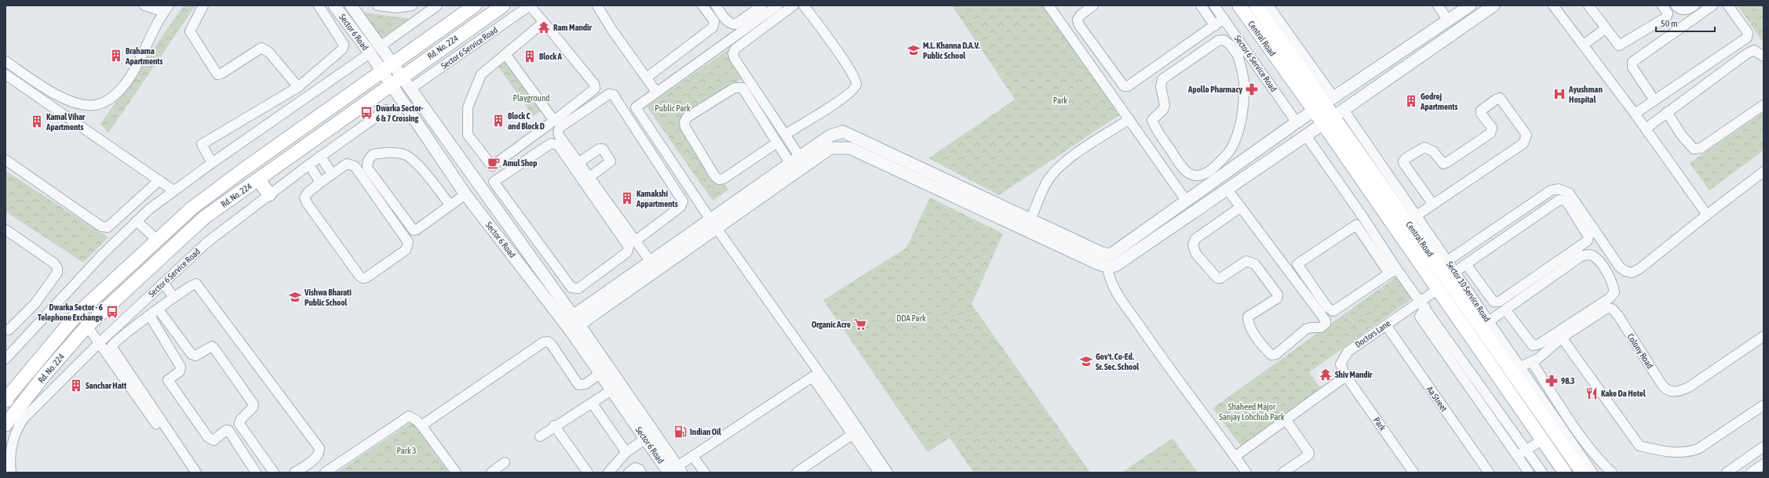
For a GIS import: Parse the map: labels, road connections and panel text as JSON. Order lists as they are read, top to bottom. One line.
{"streets":{"main road":["Central Road","Rd. No. 224"],"street":["Sector 6 Road","Sector 6 Service Road","Sector 10 Service Road","Doctors Lane","Colony Road","Aa Street","Park"]},"crossings":[["Sector 6 Road","Rd. No. 224"],["Sector 6 Road","Sector 6 Service Road"],["Central Road","Sector 10 Service Road"],["Central Road","Doctors Lane"],["Sector 10 Service Road","Colony Road"],["Doctors Lane","Aa Street"],["Doctors Lane","Park"]],"parks":["Playground","Park","Public Park","DDA Park","Shaheed Major Sanjay Lohchub Park","Park 3"],"places":{"temple":["Ram Mandir","Shiv Mandir"],"school or university":["M.L. Khanna D.A.V. Public School","Vishwa Bharati Public School","Gov't. Co-Ed. Sr. Sec. School"],"building":["Brahama Apartments","Block A","Godrej Apartments","Block C and Block D","Kamal Vihar Apartments","Kamakshi Appartments","Sanchar Hatt"],"pharmacy":["Apollo Pharmacy","98.3"],"hospital":["Ayushman Hospital"],"bus stop":["Dwarka Sector- 6 & 7 Crossing","Dwarka Sector - 6 Telephone Exchange"],"cafe":["Amul Shop"],"supermarket":["Organic Acre"],"restaurant":["Kake Da Hotel"],"fuel station":["Indian Oil"]},"scale_bar":"50 m"}
